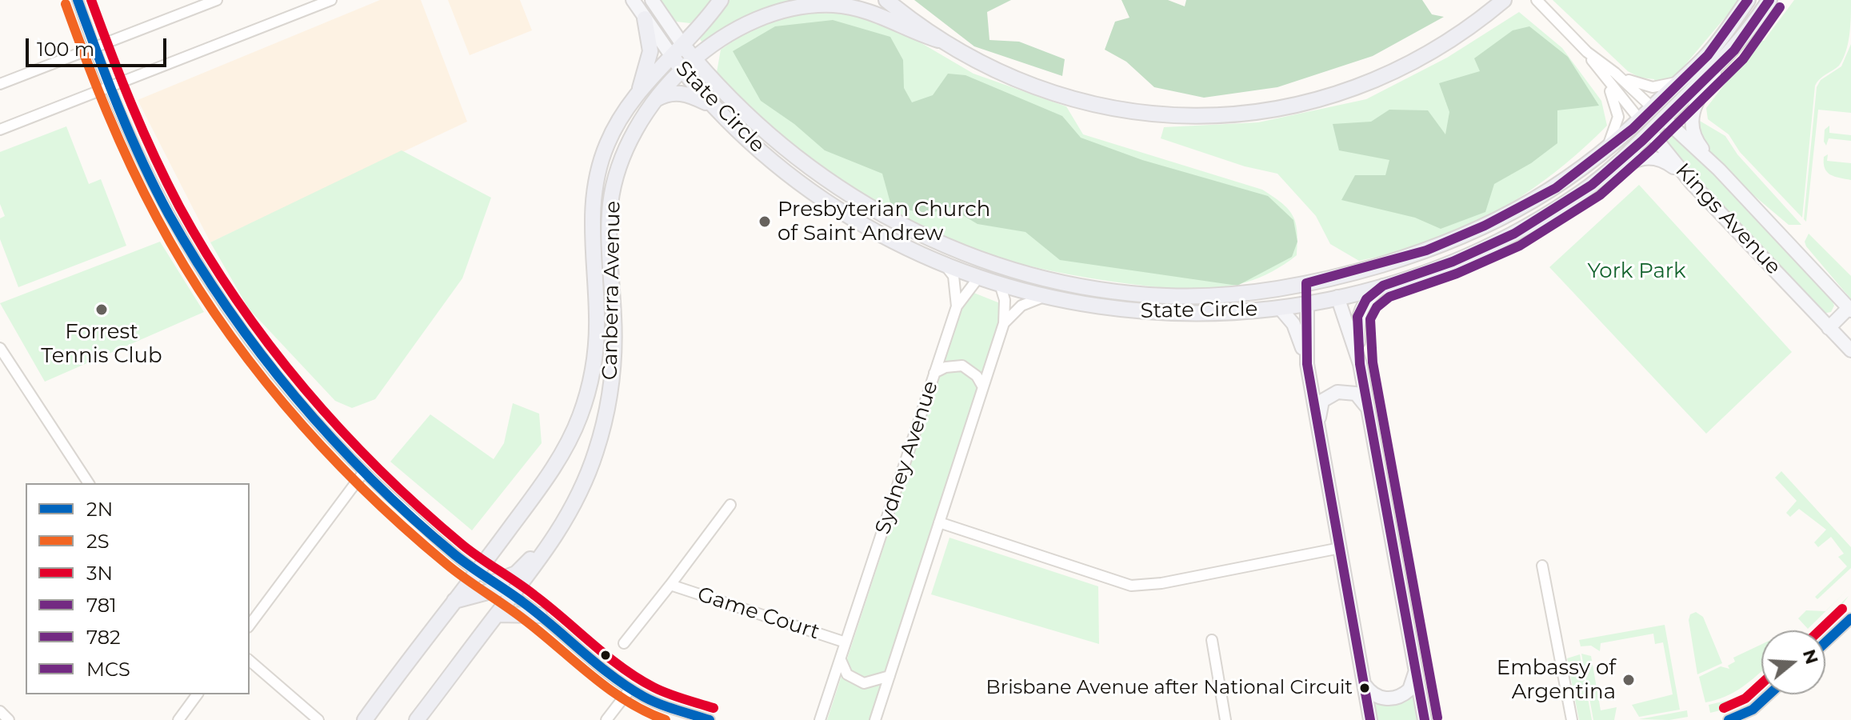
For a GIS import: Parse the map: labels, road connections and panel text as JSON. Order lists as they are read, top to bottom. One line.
{"streets":{"highway":["State Circle","Kings Avenue","Canberra Avenue","Sydney Avenue"],"street":["Game Court"]},"crossings":[["State Circle","Kings Avenue"],["State Circle","Canberra Avenue"],["State Circle","Sydney Avenue"],["Sydney Avenue","Game Court"]],"parks":["York Park"],"places":["Presbyterian Church of Saint Andrew","Forrest Tennis Club","Embassy of Argentina","Brisbane Avenue after National Circuit"],"lines":["transit line 2N","transit line 3N","transit line 781","transit line 782","transit line 2S","transit line MCS"],"legend":["2N","2S","3N","781","782","MCS"],"scale_bar":"100 m","north":"right"}
